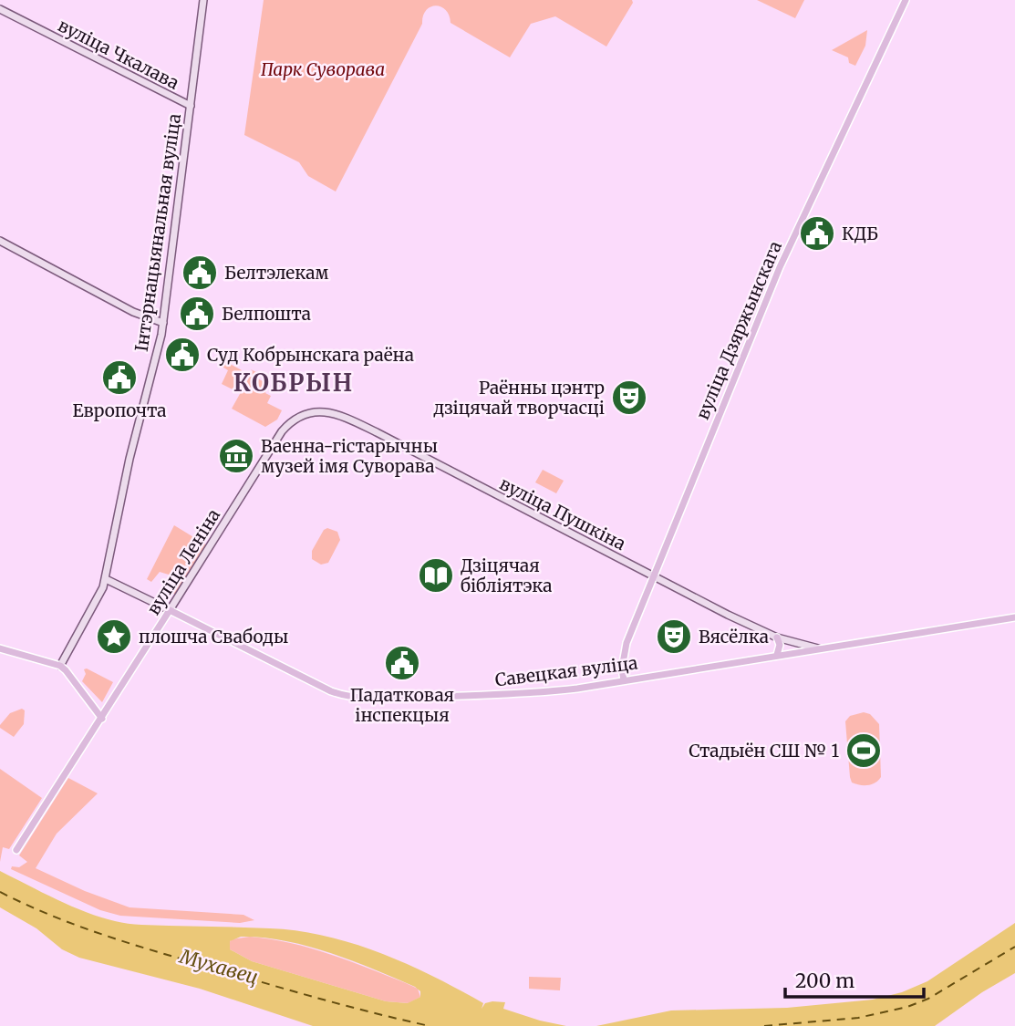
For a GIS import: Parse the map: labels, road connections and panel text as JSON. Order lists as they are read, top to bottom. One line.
{"streets":{"main road":["вуліца Чкалава","Інтэрнацыянальная вуліца","вуліца Дзяржынскага","вуліца Пушкіна","вуліца Леніна","Савецкая вуліца"]},"crossings":[["вуліца Чкалава","Інтэрнацыянальная вуліца"],["Інтэрнацыянальная вуліца","Савецкая вуліца"],["вуліца Дзяржынскага","вуліца Пушкіна"],["вуліца Дзяржынскага","Савецкая вуліца"],["вуліца Пушкіна","вуліца Леніна"],["вуліца Пушкіна","Савецкая вуліца"],["вуліца Леніна","Савецкая вуліца"]],"districts":["КОБРЫН"],"water":["Мухавец"],"parks":["Парк Суворава"],"places":{"public building":["КДБ","Белтэлекам","Белпошта","Суд Кобрынскага раёна","Европочта","Падатковая інспекцыя"],"theatre":["Раённы цэнтр дзіцячай творчасці","Вясёлка"],"museum":["Ваенна-гістарычны музей імя Суворава"],"library":["Дзіцячая бібліятэка"],"place":["плошча Свабоды"],"sports":["Стадыён СШ № 1"]},"scale_bar":"200 m"}
